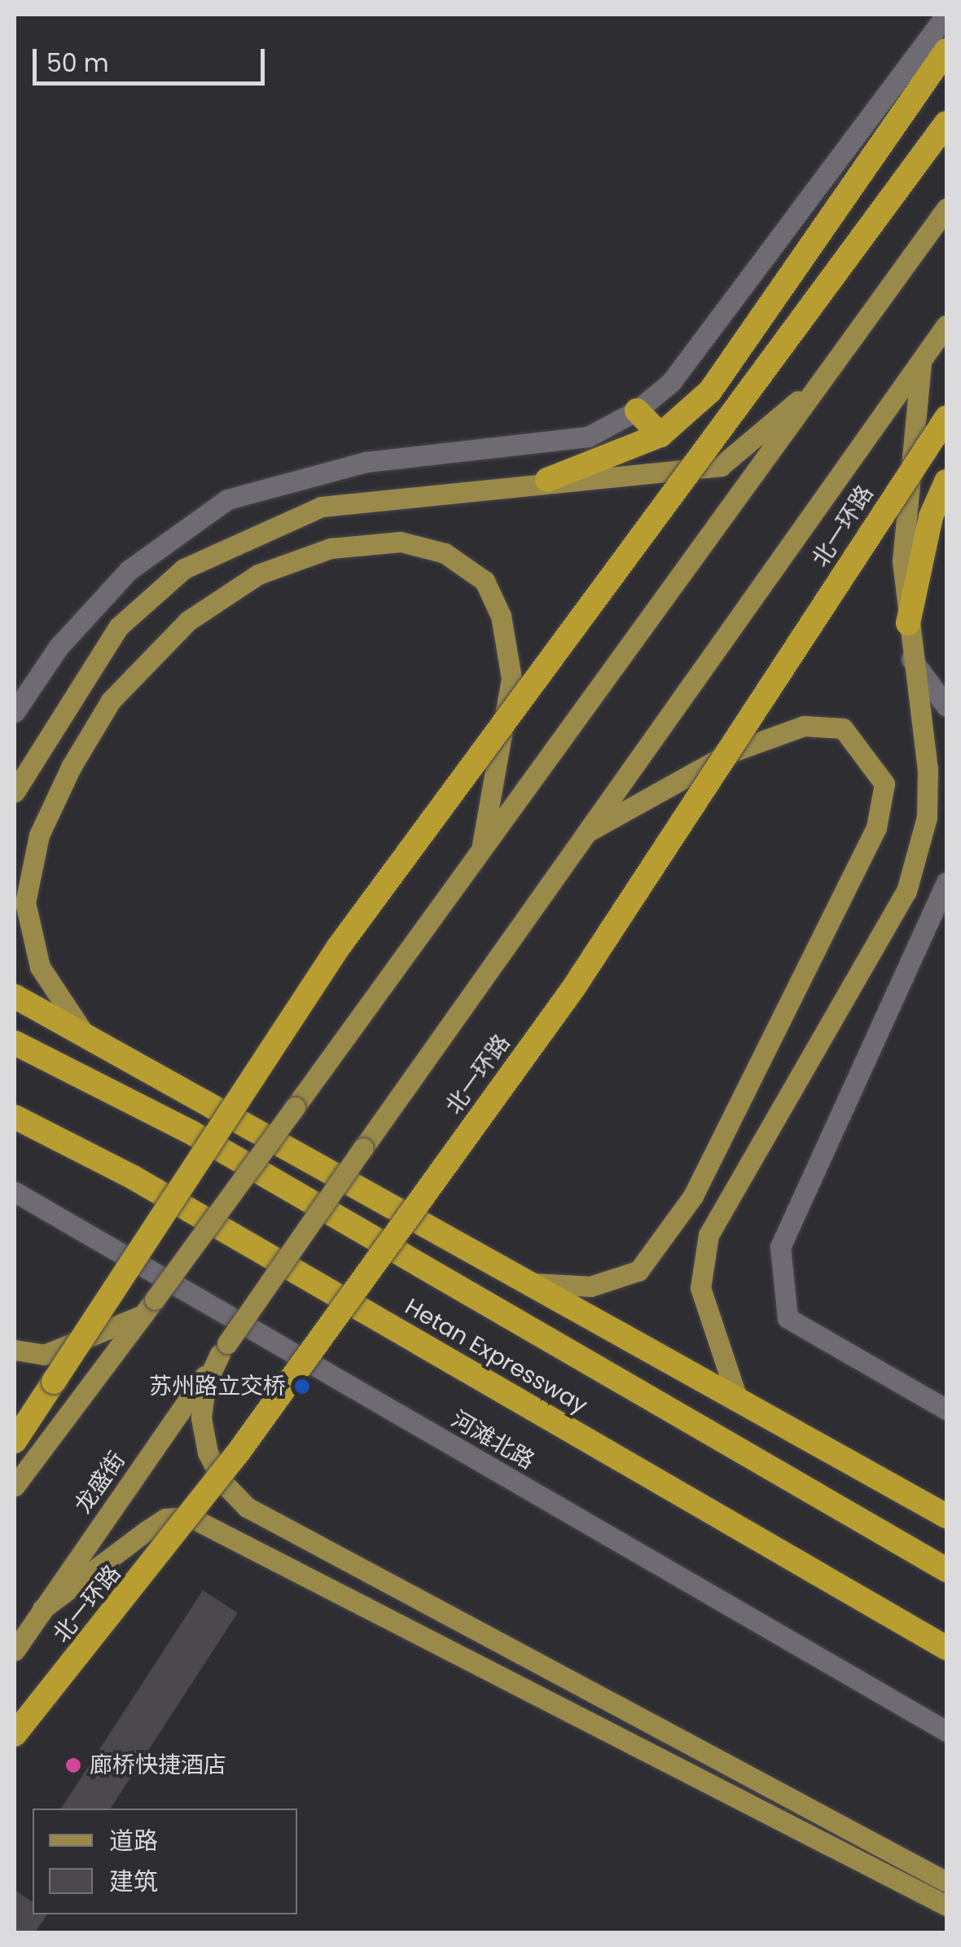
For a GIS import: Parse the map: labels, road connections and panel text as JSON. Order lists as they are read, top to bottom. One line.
{"streets":{"highway":["北一环路","Hetan Expressway"],"main road":["龙盛街"],"street":["河滩北路"]},"places":["苏州路立交桥","廊桥快捷酒店"],"legend":["道路","建筑"],"scale_bar":"50 m"}
